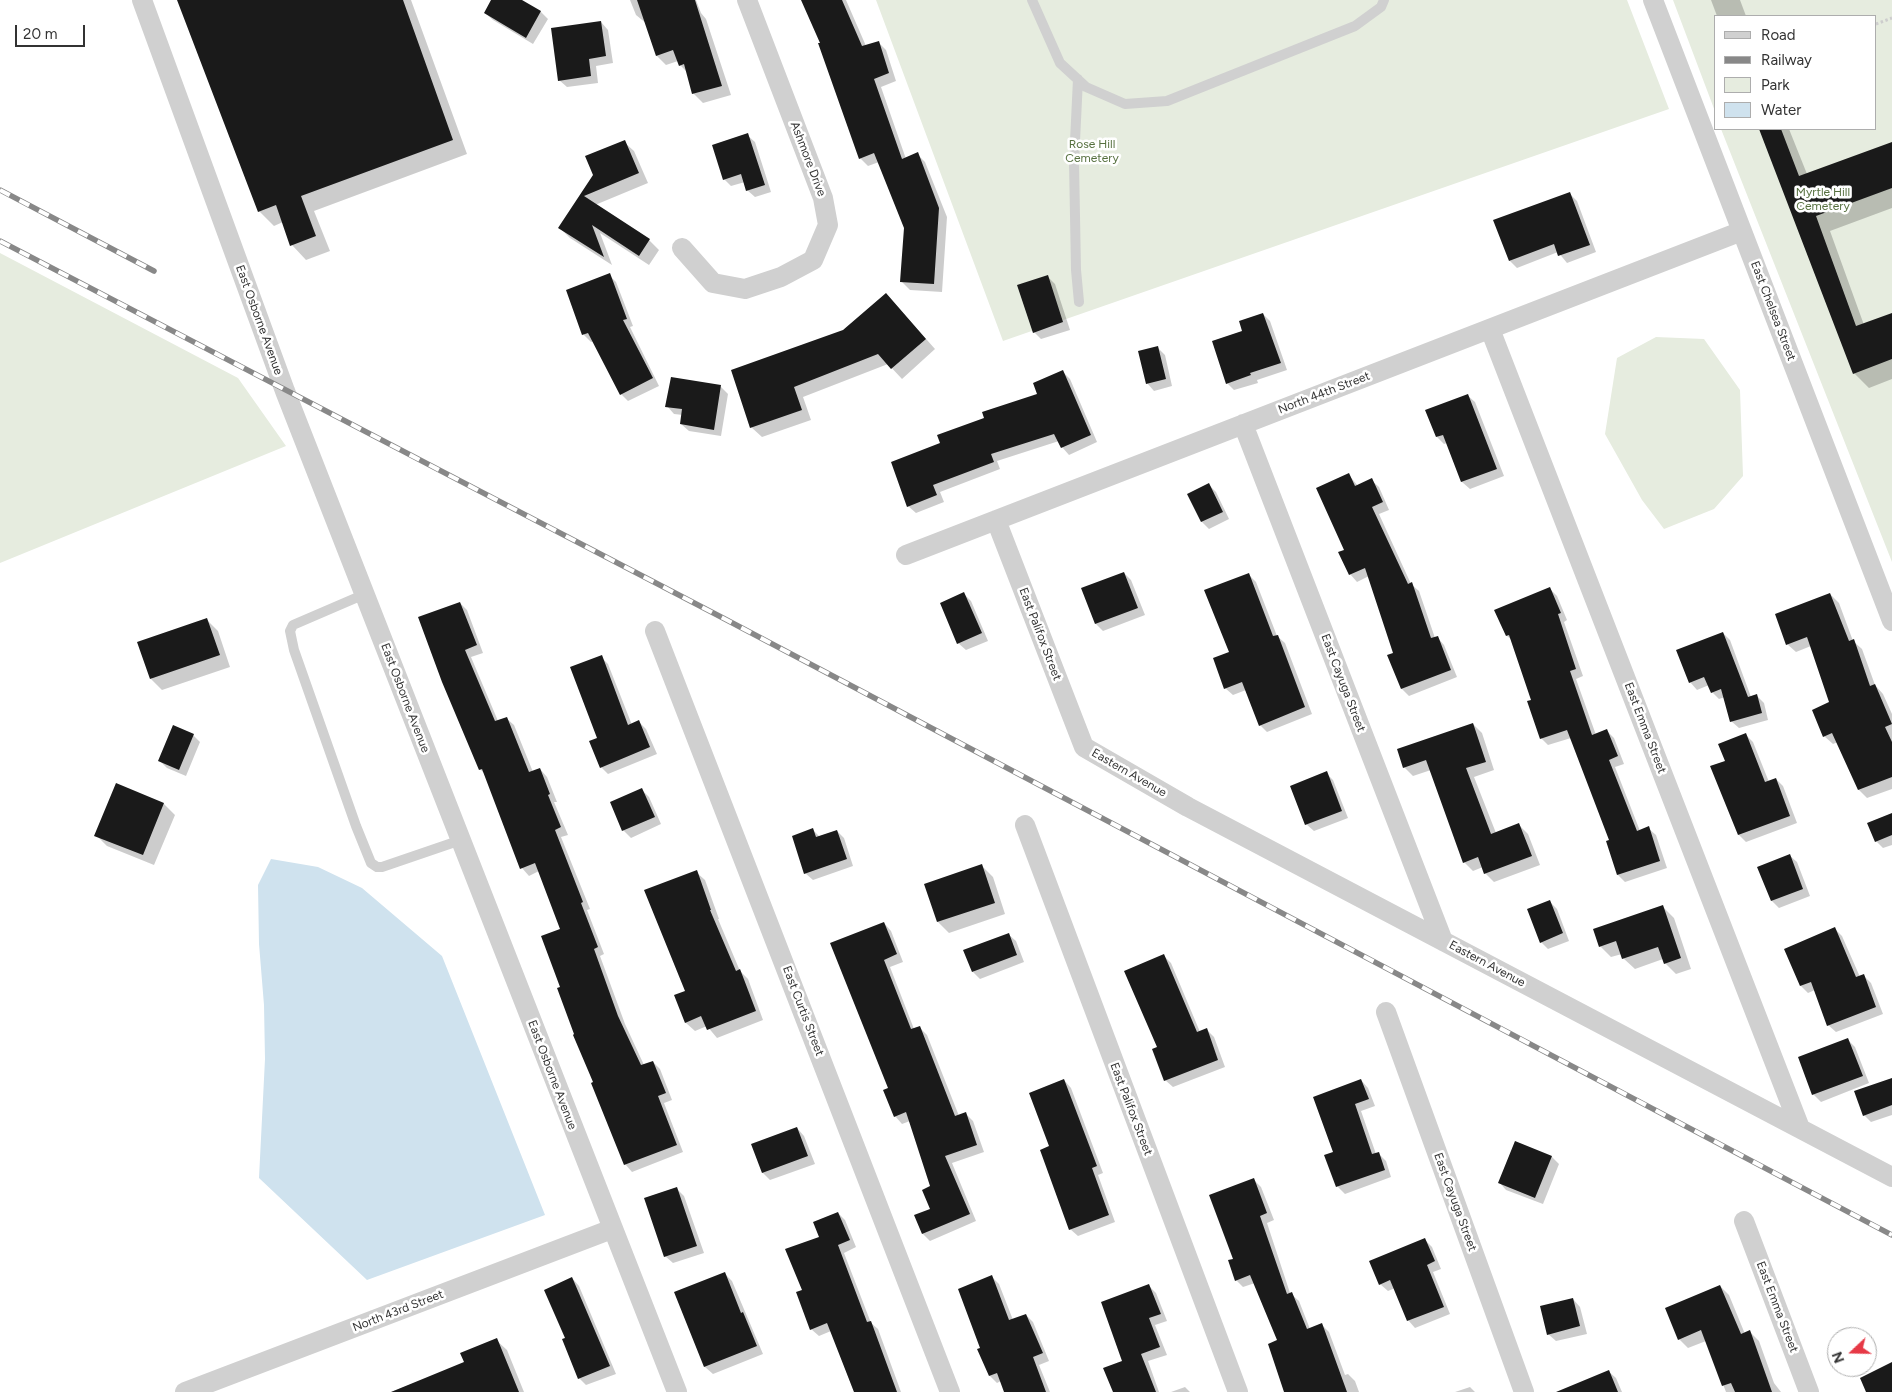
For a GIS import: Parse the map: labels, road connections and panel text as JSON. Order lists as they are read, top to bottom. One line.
{"streets":{"street":["Ashmore Drive","East Chelsea Street","East Osborne Avenue","North 44th Street","East Palifox Street","East Cayuga Street","East Emma Street","Eastern Avenue","East Curtis Street","North 43rd Street"]},"crossings":[["East Chelsea Street","North 44th Street"],["East Osborne Avenue","North 43rd Street"],["North 44th Street","East Palifox Street"],["North 44th Street","East Cayuga Street"],["North 44th Street","East Emma Street"],["East Palifox Street","Eastern Avenue"],["East Cayuga Street","Eastern Avenue"],["East Emma Street","Eastern Avenue"]],"parks":["Rose Hill Cemetery","Myrtle Hill Cemetery"],"legend":["Road","Railway","Park","Water"],"scale_bar":"20 m","north":"left"}
